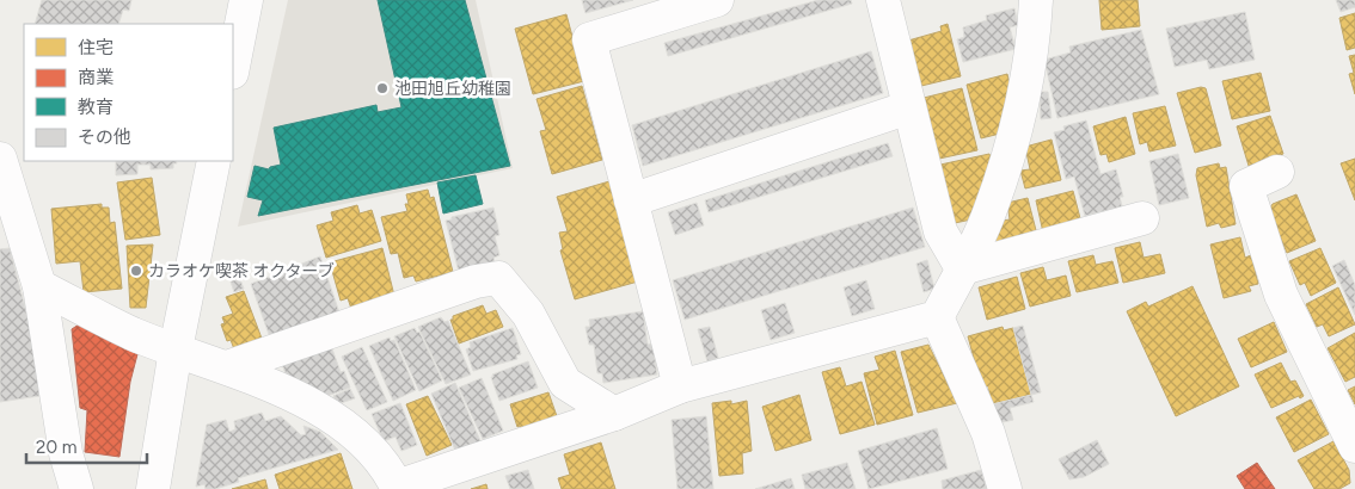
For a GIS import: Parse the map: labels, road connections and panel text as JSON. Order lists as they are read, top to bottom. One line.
{"places":["池田旭丘幼稚園","カラオケ喫茶 オクターブ"],"legend":["住宅","商業","教育","その他"],"scale_bar":"20 m"}
